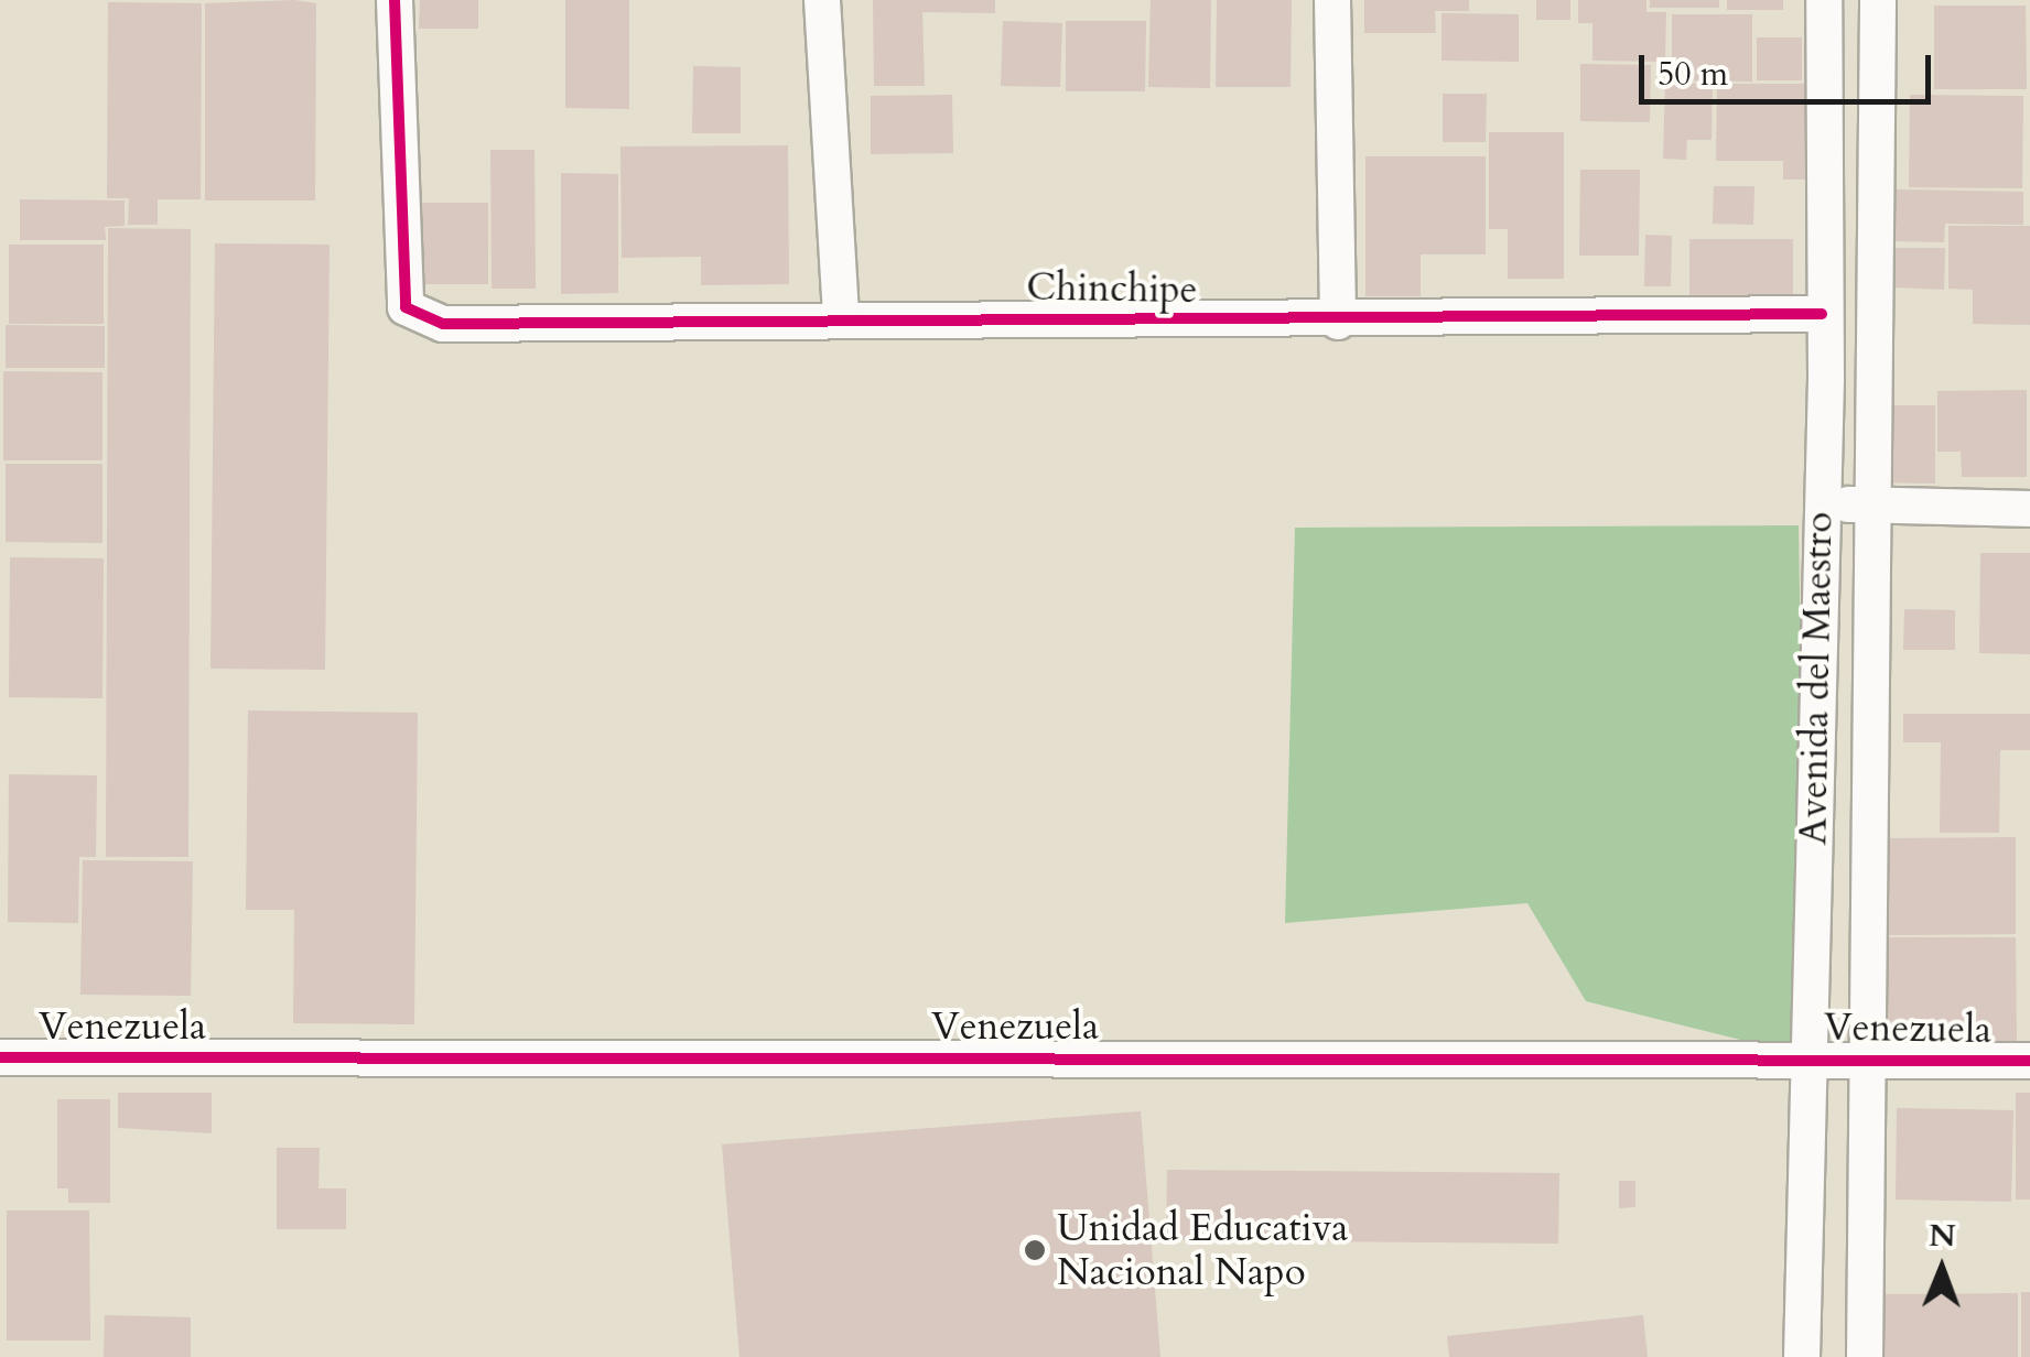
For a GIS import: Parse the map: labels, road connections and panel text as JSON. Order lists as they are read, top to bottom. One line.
{"streets":{"street":["Chinchipe","Avenida del Maestro","Venezuela"]},"crossings":[["Chinchipe","Avenida del Maestro"],["Avenida del Maestro","Venezuela"]],"places":["Unidad Educativa Nacional Napo"],"scale_bar":"50 m","north":"top"}
